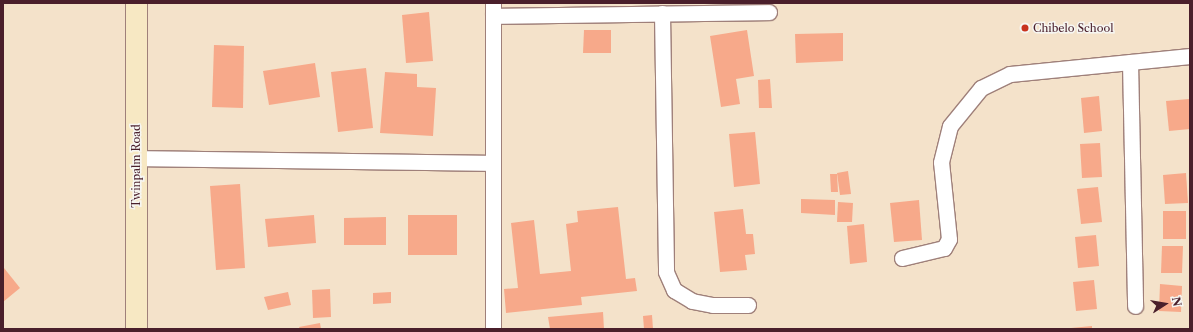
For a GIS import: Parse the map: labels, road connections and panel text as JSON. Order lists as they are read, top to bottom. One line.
{"streets":{"main road":["Twinpalm Road"]},"places":["Chibelo School"],"north":"right"}
